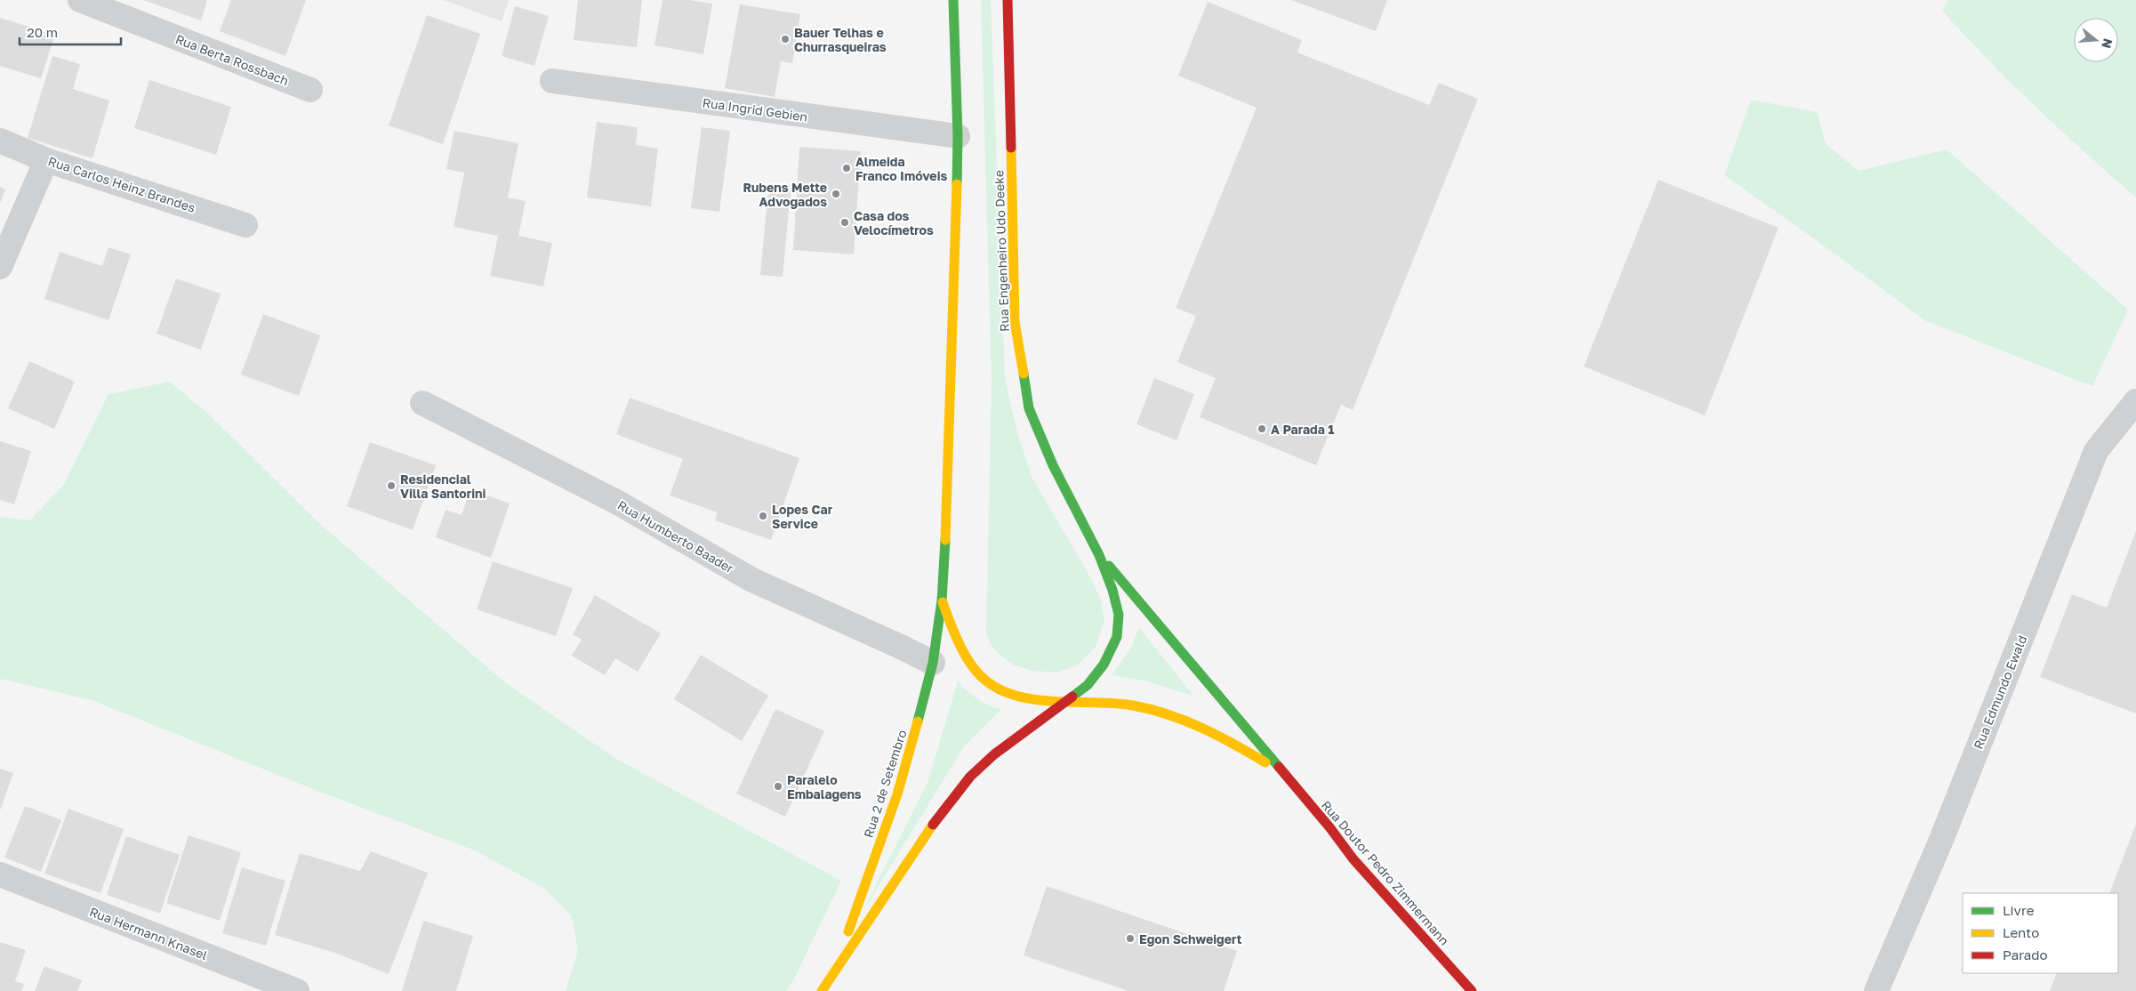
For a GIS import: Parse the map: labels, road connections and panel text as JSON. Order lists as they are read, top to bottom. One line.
{"streets":{"main road":["Rua Engenheiro Udo Deeke","Rua 2 de Setembro","Rua Doutor Pedro Zimmermann"],"street":["Rua Berta Rossbach","Rua Ingrid Gebien","Rua Carlos Heinz Brandes","Rua Humberto Baader","Rua Edmundo Ewald","Rua Hermann Knasel"]},"crossings":[["Rua Engenheiro Udo Deeke","Rua 2 de Setembro"],["Rua Engenheiro Udo Deeke","Rua Doutor Pedro Zimmermann"],["Rua Humberto Baader","Rua 2 de Setembro"],["Rua 2 de Setembro","Rua Doutor Pedro Zimmermann"]],"places":["Bauer Telhas e Churrasqueiras","Almeida Franco Imóveis","Rubens Mette Advogados","Casa dos Velocímetros","A Parada 1","Residencial Villa Santorini","Lopes Car Service","Paralelo Embalagens","Egon Schweigert"],"legend":["Livre","Lento","Parado"],"scale_bar":"20 m","north":"right"}
